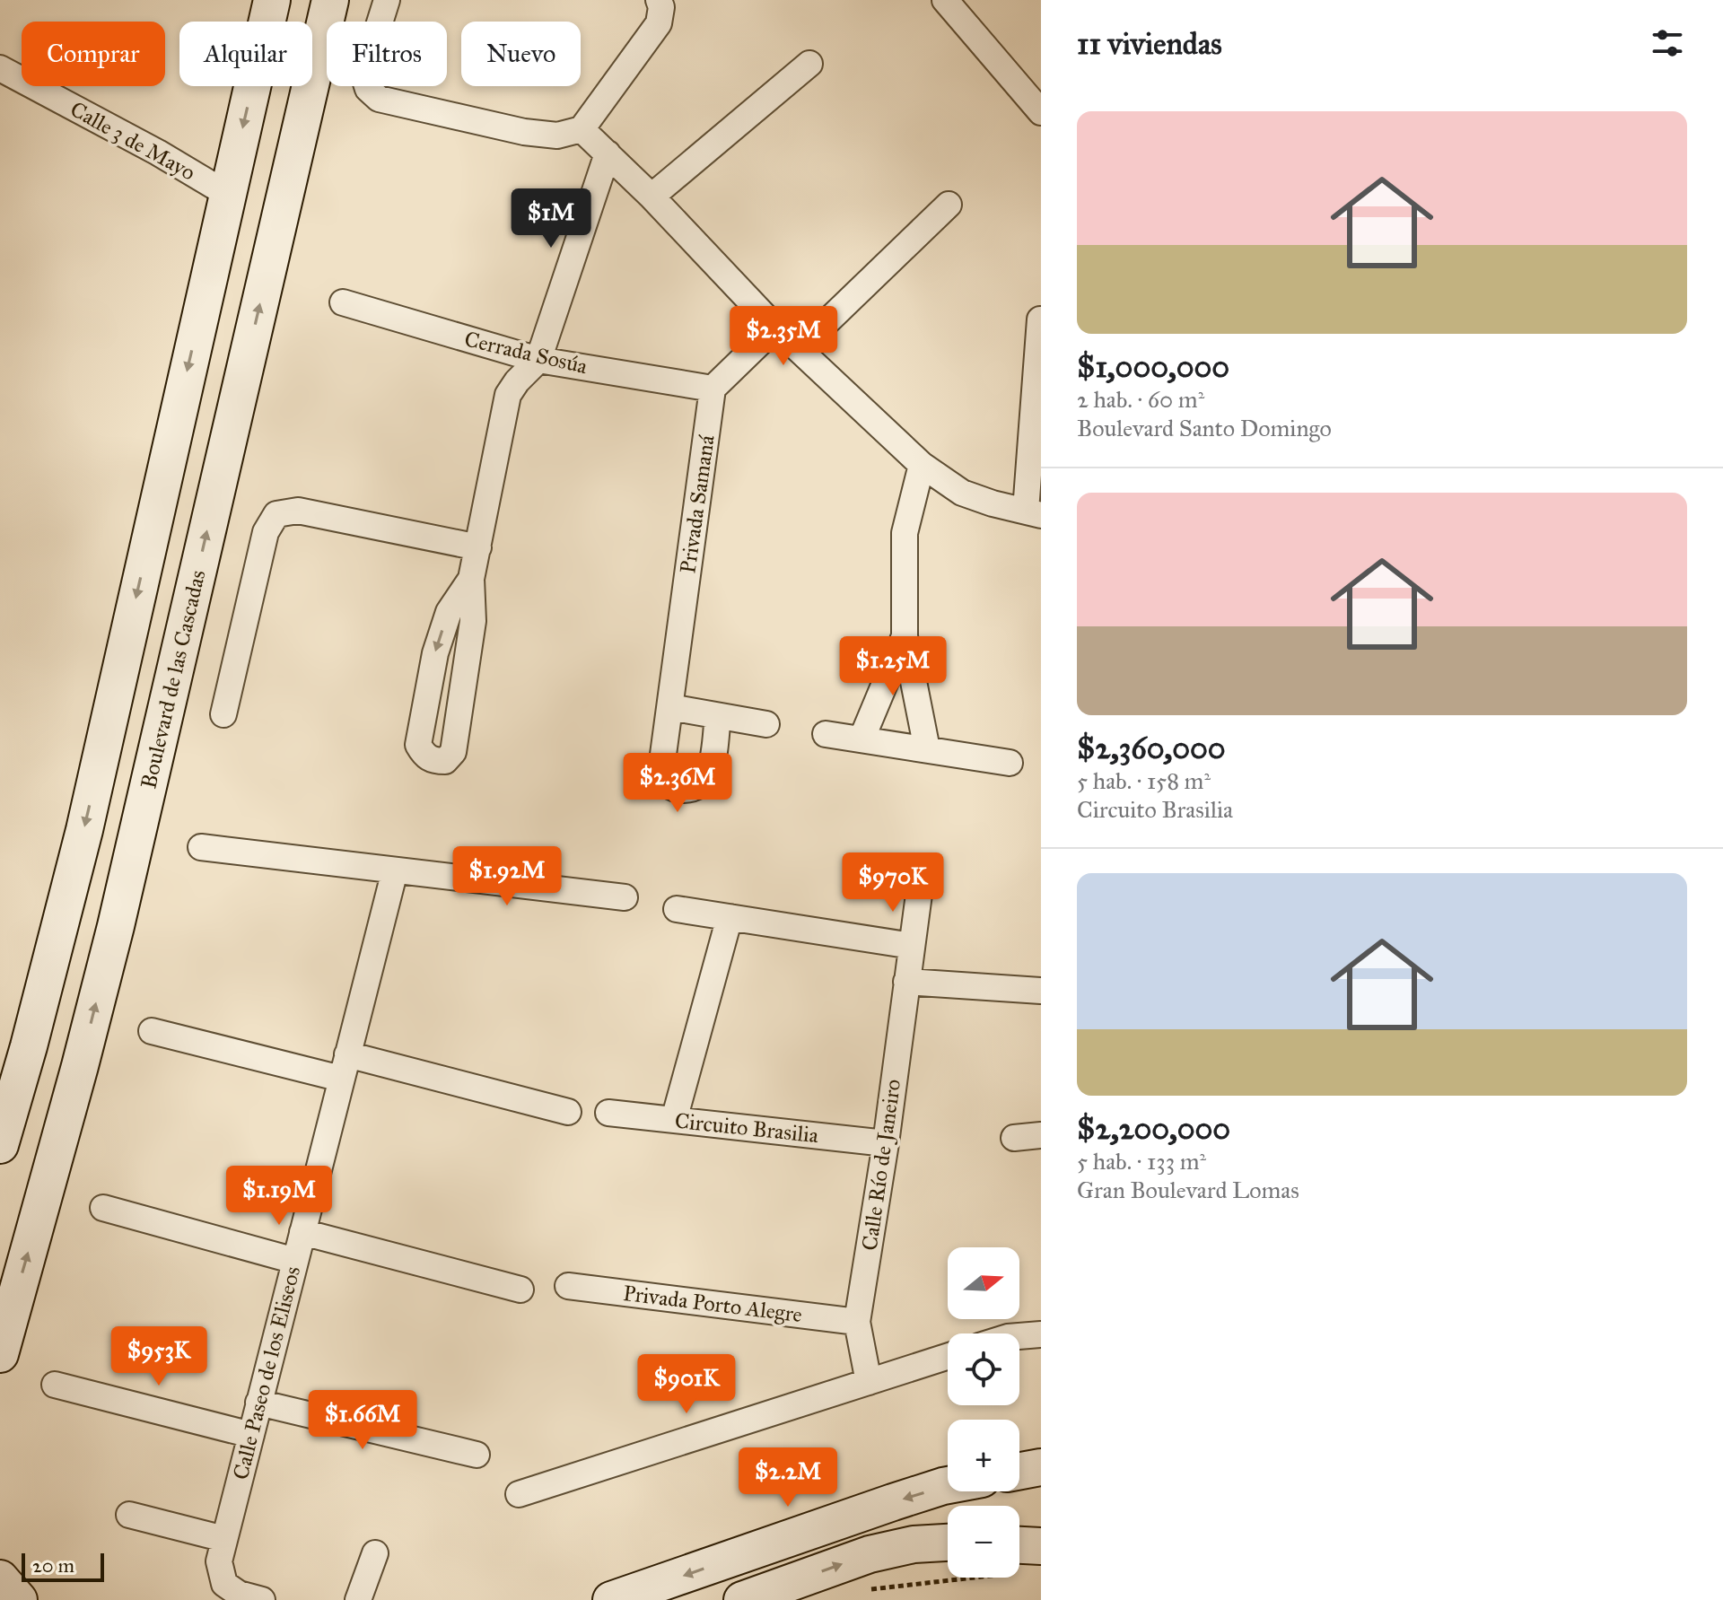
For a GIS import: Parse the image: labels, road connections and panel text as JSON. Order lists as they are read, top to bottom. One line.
{"streets":{"main road":["Boulevard de las Cascadas"],"street":["Calle 3 de Mayo","Cerrada Sosúa","Privada Samaná","Circuito Brasilia","Calle Río de Janeiro","Privada Porto Alegre","Calle Paseo de los Eliseos"]},"crossings":[["Cerrada Sosúa","Privada Samaná"],["Circuito Brasilia","Calle Río de Janeiro"],["Calle Río de Janeiro","Privada Porto Alegre"]],"scale_bar":"20 m","north":"right","page":{"heading":"11 viviendas","chip":["Comprar","Alquilar","Filtros","Nuevo"],"list":[{"name":"$1,000,000","note":"2 hab. · 60 m² · Boulevard Santo Domingo"},{"name":"$2,360,000","note":"5 hab. · 158 m² · Circuito Brasilia"},{"name":"$2,200,000","note":"5 hab. · 133 m² · Gran Boulevard Lomas"}],"price":["$1M","$2.35M","$1.25M","$2.36M","$1.92M","$970K","$1.19M","$953K","$901K","$1.66M","$2.2M"],"map_buttons":["+","−"],"scale":"20 m"}}
